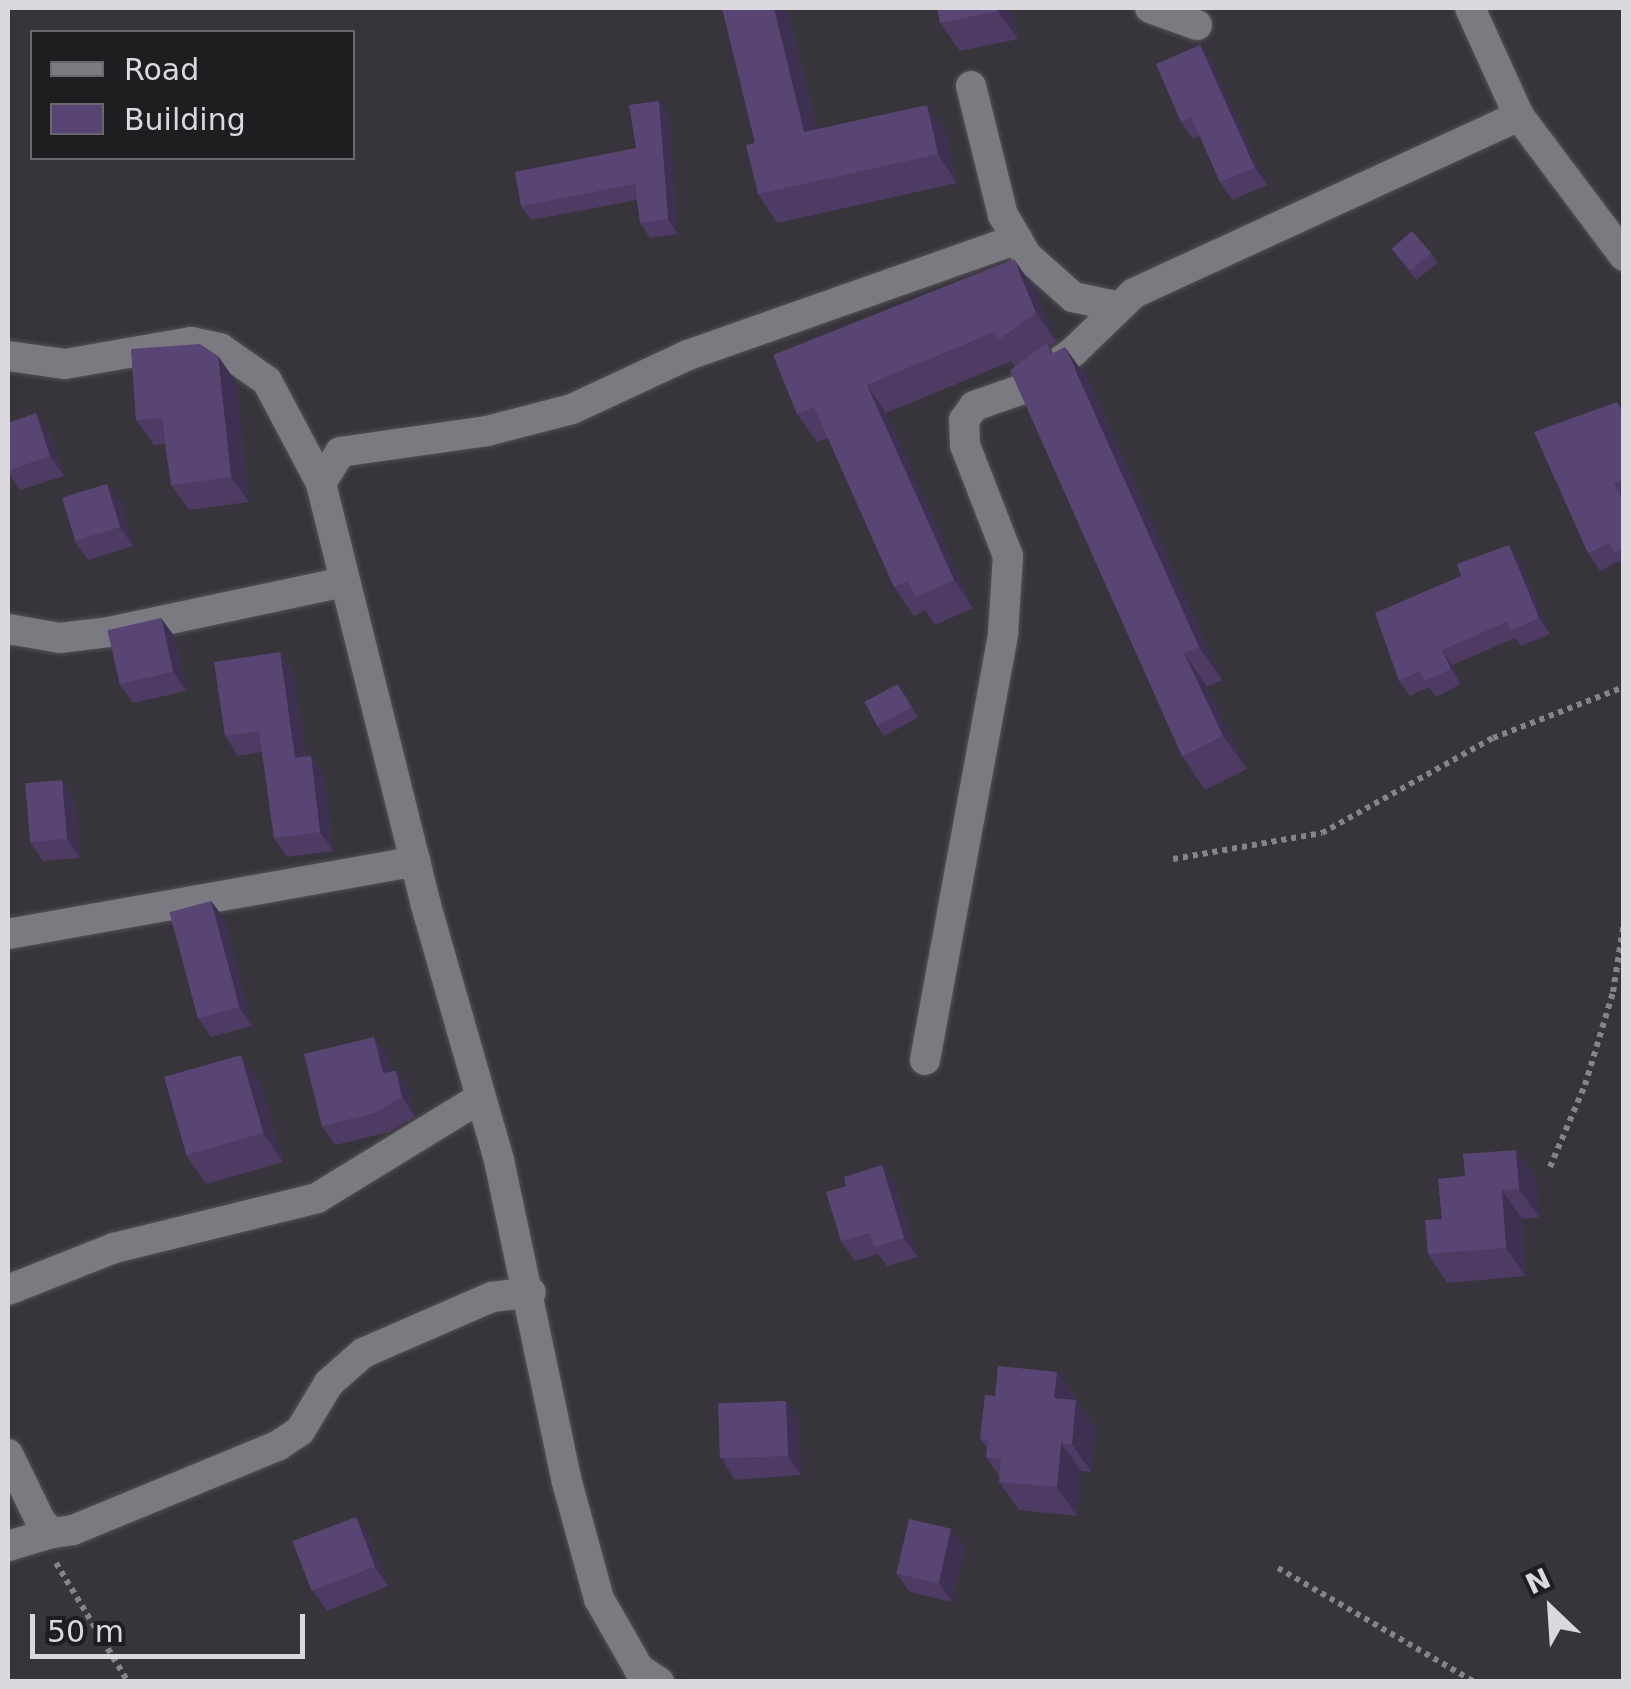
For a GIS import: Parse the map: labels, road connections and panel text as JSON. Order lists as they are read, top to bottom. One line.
{"legend":["Road","Building"],"scale_bar":"50 m","north":"top left"}
